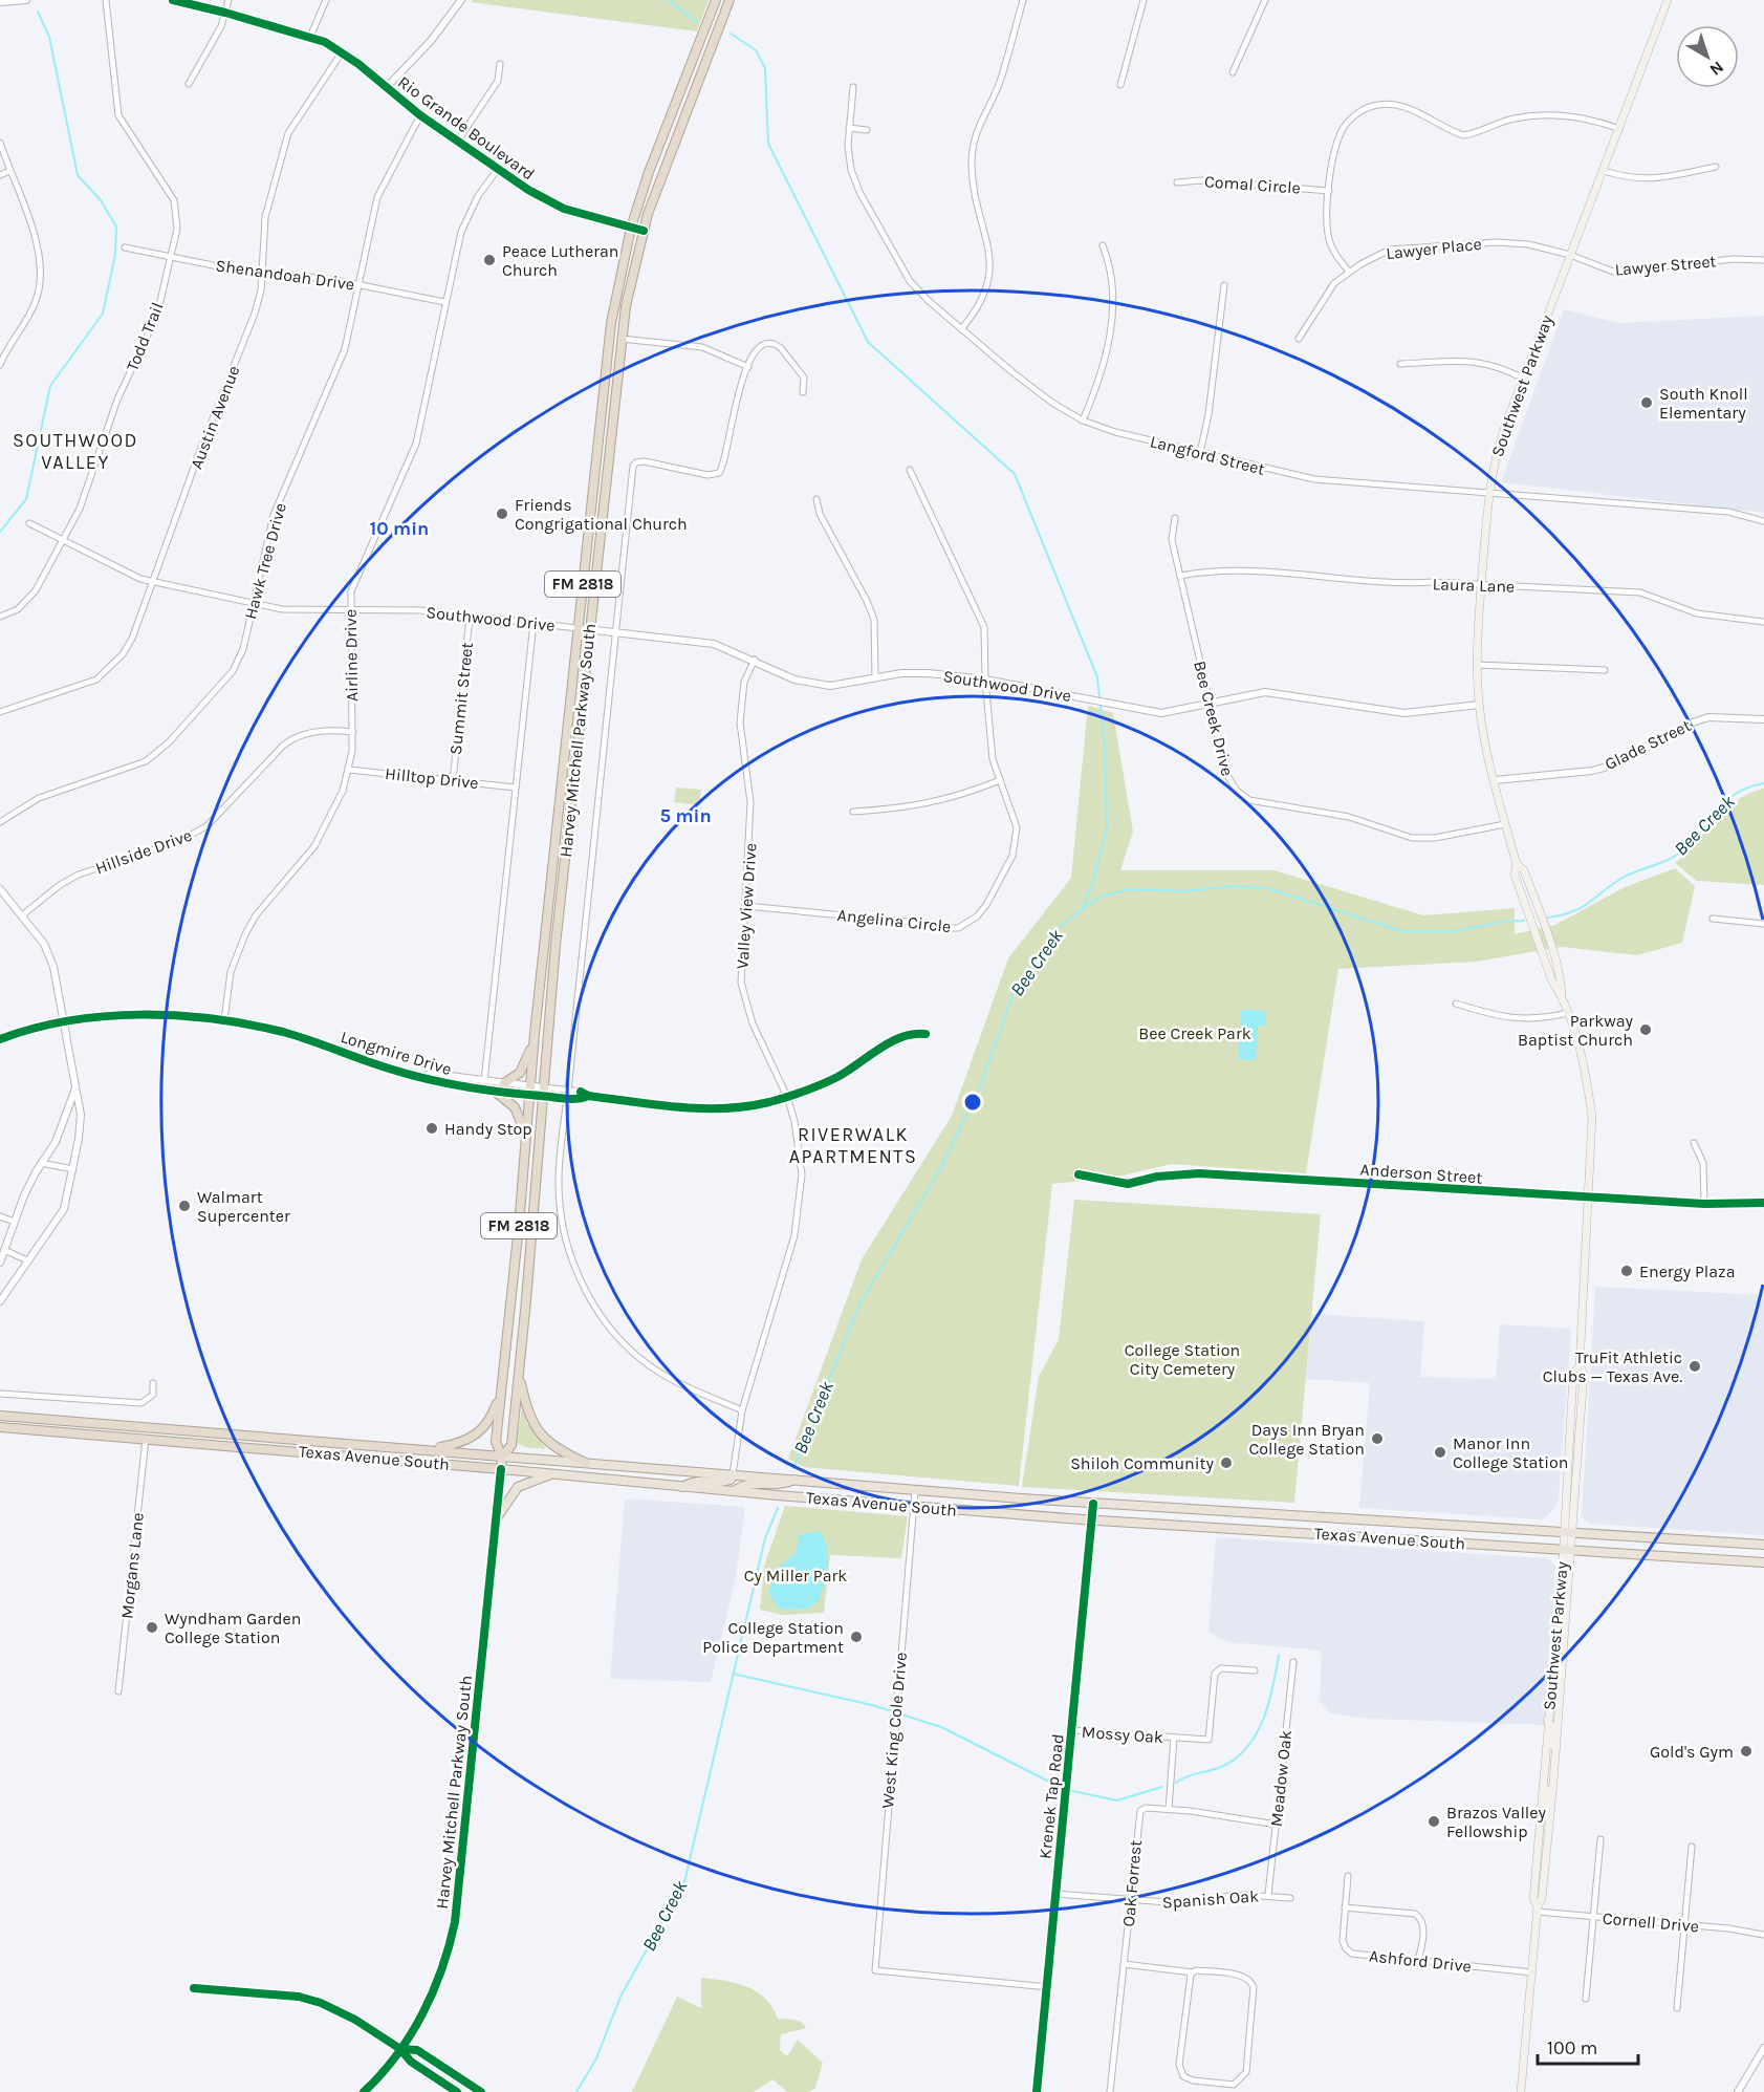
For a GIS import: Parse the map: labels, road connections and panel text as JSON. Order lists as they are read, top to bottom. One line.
{"streets":{"highway":["FM 2818","Harvey Mitchell Parkway South","Texas Avenue South"],"main road":["Southwest Parkway"],"street":["Rio Grande Boulevard","Comal Circle","Lawyer Place","Lawyer Street","Shenandoah Drive","Todd Trail","Austin Avenue","Langford Street","Hawk Tree Drive","Laura Lane","Southwood Drive","Airline Drive","Summit Street","Bee Creek Drive","Glade Street","Hilltop Drive","Hillside Drive","Valley View Drive","Angelina Circle","Longmire Drive","Anderson Street","Morgans Lane","West King Cole Drive","Mossy Oak","Meadow Oak","Krenek Tap Road","Oak Forrest","Spanish Oak","Cornell Drive","Ashford Drive"]},"crossings":[["Rio Grande Boulevard","Austin Avenue"],["Rio Grande Boulevard","Hawk Tree Drive"],["Rio Grande Boulevard","Airline Drive"],["Rio Grande Boulevard","Harvey Mitchell Parkway South"],["Lawyer Place","Lawyer Street"],["Lawyer Place","Southwest Parkway"],["Lawyer Street","Southwest Parkway"],["Shenandoah Drive","Todd Trail"],["Shenandoah Drive","Austin Avenue"],["Shenandoah Drive","Hawk Tree Drive"],["Shenandoah Drive","Airline Drive"],["Todd Trail","Southwood Drive"],["Southwest Parkway","Langford Street"],["Southwest Parkway","Laura Lane"],["Southwest Parkway","Southwood Drive"],["Southwest Parkway","Bee Creek Drive"],["Southwest Parkway","Glade Street"],["Southwest Parkway","Anderson Street"],["Southwest Parkway","Texas Avenue South"],["Southwest Parkway","Cornell Drive"],["Southwest Parkway","Ashford Drive"],["Austin Avenue","Southwood Drive"],["Hawk Tree Drive","Southwood Drive"],["Laura Lane","Bee Creek Drive"],["Southwood Drive","Airline Drive"],["Southwood Drive","Summit Street"],["Southwood Drive","Bee Creek Drive"],["Southwood Drive","Harvey Mitchell Parkway South"],["Southwood Drive","Valley View Drive"],["Southwood Drive","Angelina Circle"],["Airline Drive","Hilltop Drive"],["Airline Drive","Hillside Drive"],["Airline Drive","Longmire Drive"],["Summit Street","Hilltop Drive"],["Harvey Mitchell Parkway South","Longmire Drive"],["Harvey Mitchell Parkway South","Texas Avenue South"],["Valley View Drive","Angelina Circle"],["Valley View Drive","Longmire Drive"],["Valley View Drive","Texas Avenue South"],["Texas Avenue South","Morgans Lane"],["Texas Avenue South","West King Cole Drive"],["Texas Avenue South","Krenek Tap Road"],["West King Cole Drive","Krenek Tap Road"],["Mossy Oak","Krenek Tap Road"],["Mossy Oak","Oak Forrest"],["Meadow Oak","Oak Forrest"],["Meadow Oak","Spanish Oak"],["Krenek Tap Road","Spanish Oak"],["Oak Forrest","Spanish Oak"]],"districts":["SOUTHWOOD VALLEY","RIVERWALK APARTMENTS"],"water":["Bee Creek"],"parks":["Bee Creek Park","College Station City Cemetery","Cy Miller Park"],"places":["Peace Lutheran Church","South Knoll Elementary","Friends Congrigational Church","Parkway Baptist Church","Handy Stop","Walmart Supercenter","Energy Plaza","TruFit Athletic Clubs — Texas Ave.","Days Inn Bryan College Station","Manor Inn College Station","Shiloh Community","Wyndham Garden College Station","College Station Police Department","Gold's Gym","Brazos Valley Fellowship"],"scale_bar":"100 m","north":"bottom right","rings":["10 min","5 min"]}
